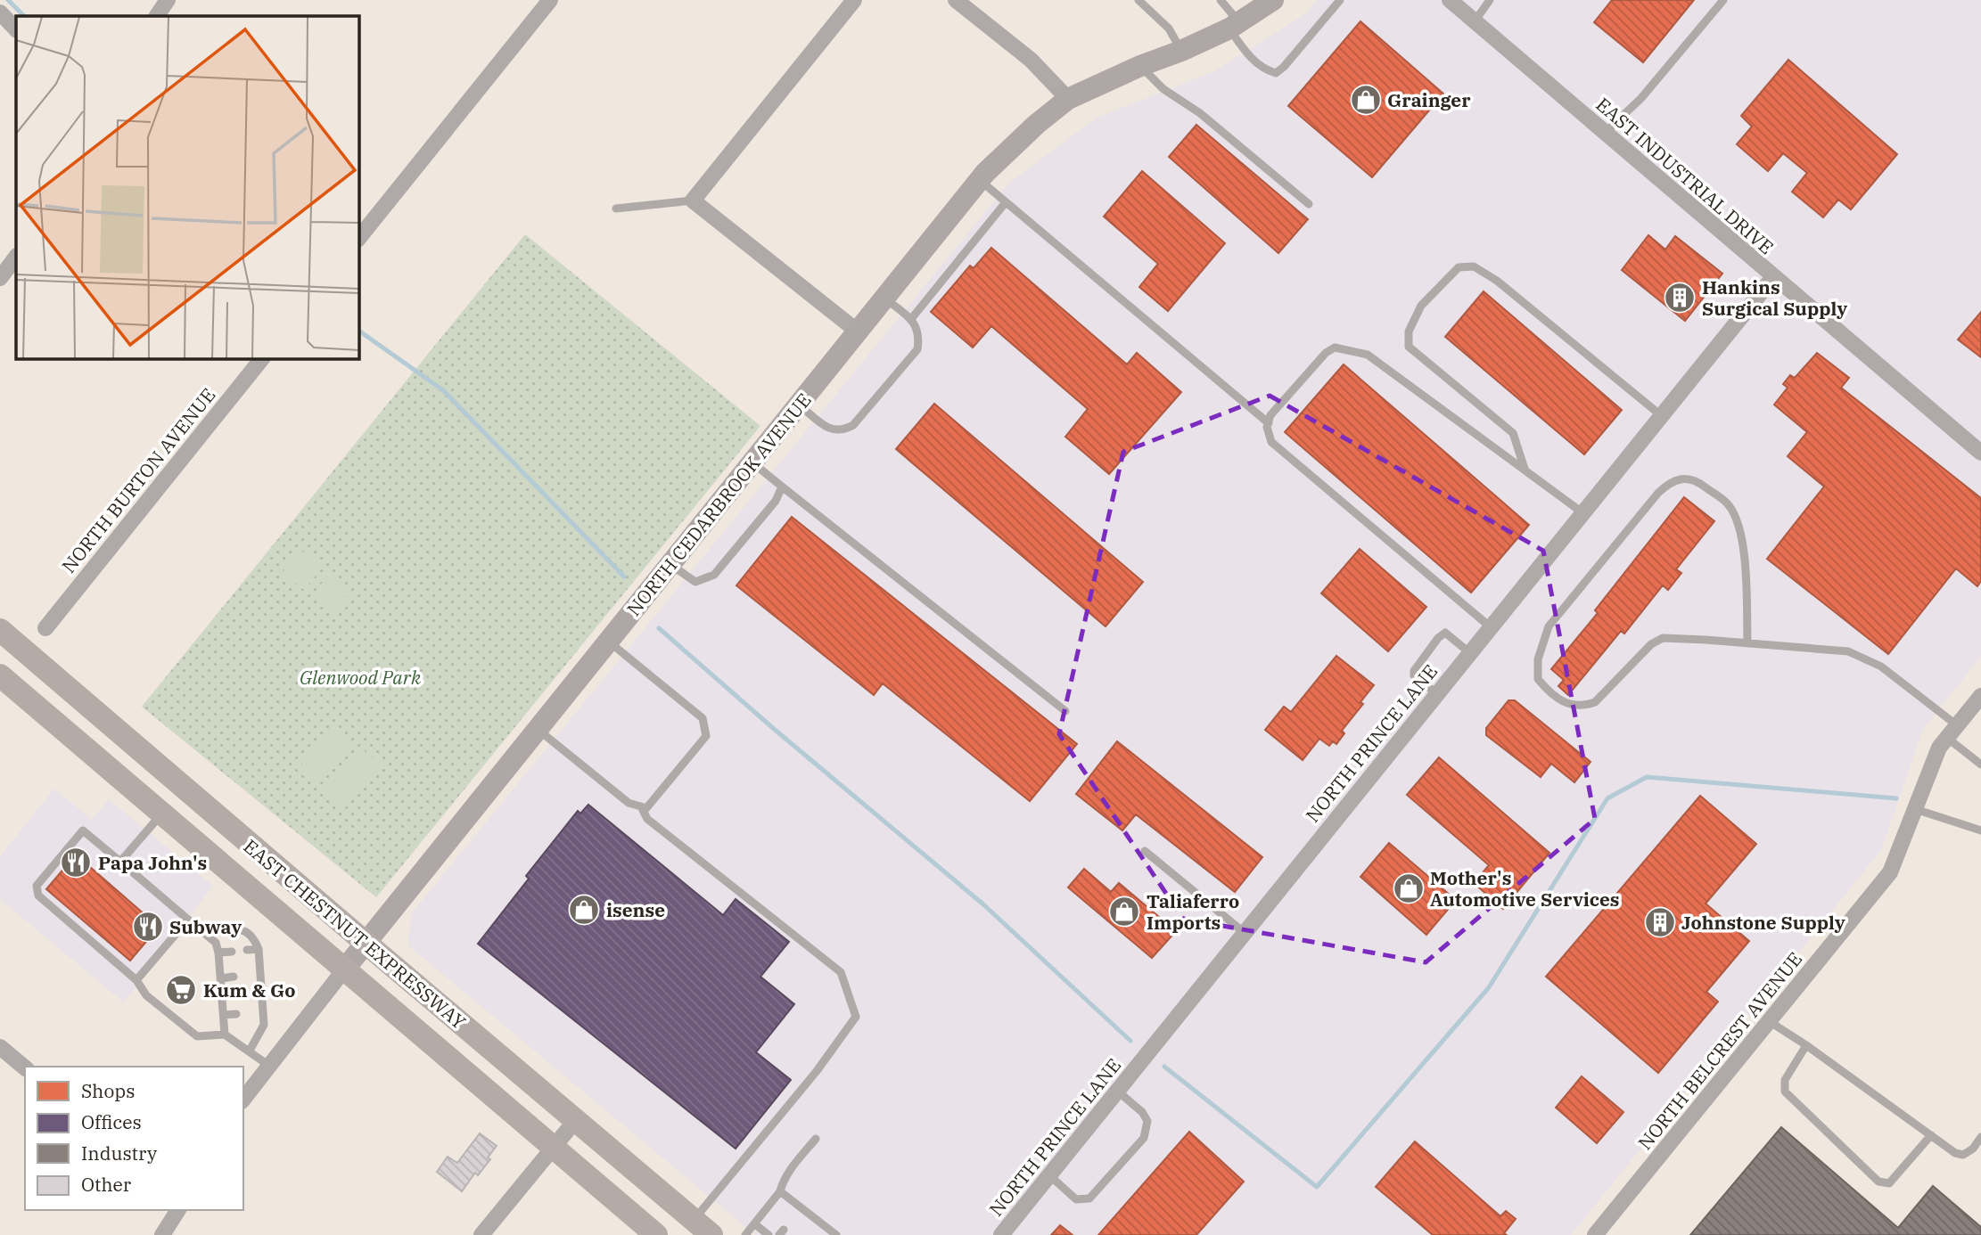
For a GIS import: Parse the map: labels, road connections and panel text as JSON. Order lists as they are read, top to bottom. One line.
{"streets":{"main road":["EAST CHESTNUT EXPRESSWAY"],"street":["EAST INDUSTRIAL DRIVE","NORTH BURTON AVENUE","NORTH CEDARBROOK AVENUE","NORTH PRINCE LANE","NORTH BELCREST AVENUE"]},"crossings":[["EAST INDUSTRIAL DRIVE","NORTH PRINCE LANE"],["NORTH CEDARBROOK AVENUE","EAST CHESTNUT EXPRESSWAY"]],"parks":["Glenwood Park"],"places":{"shop":["Grainger","Mother's Automotive Services","isense","Taliaferro Imports"],"building":["Hankins Surgical Supply","Johnstone Supply"],"restaurant":["Papa John's","Subway"],"supermarket":["Kum & Go"]},"legend":["Shops","Offices","Industry","Other"]}
